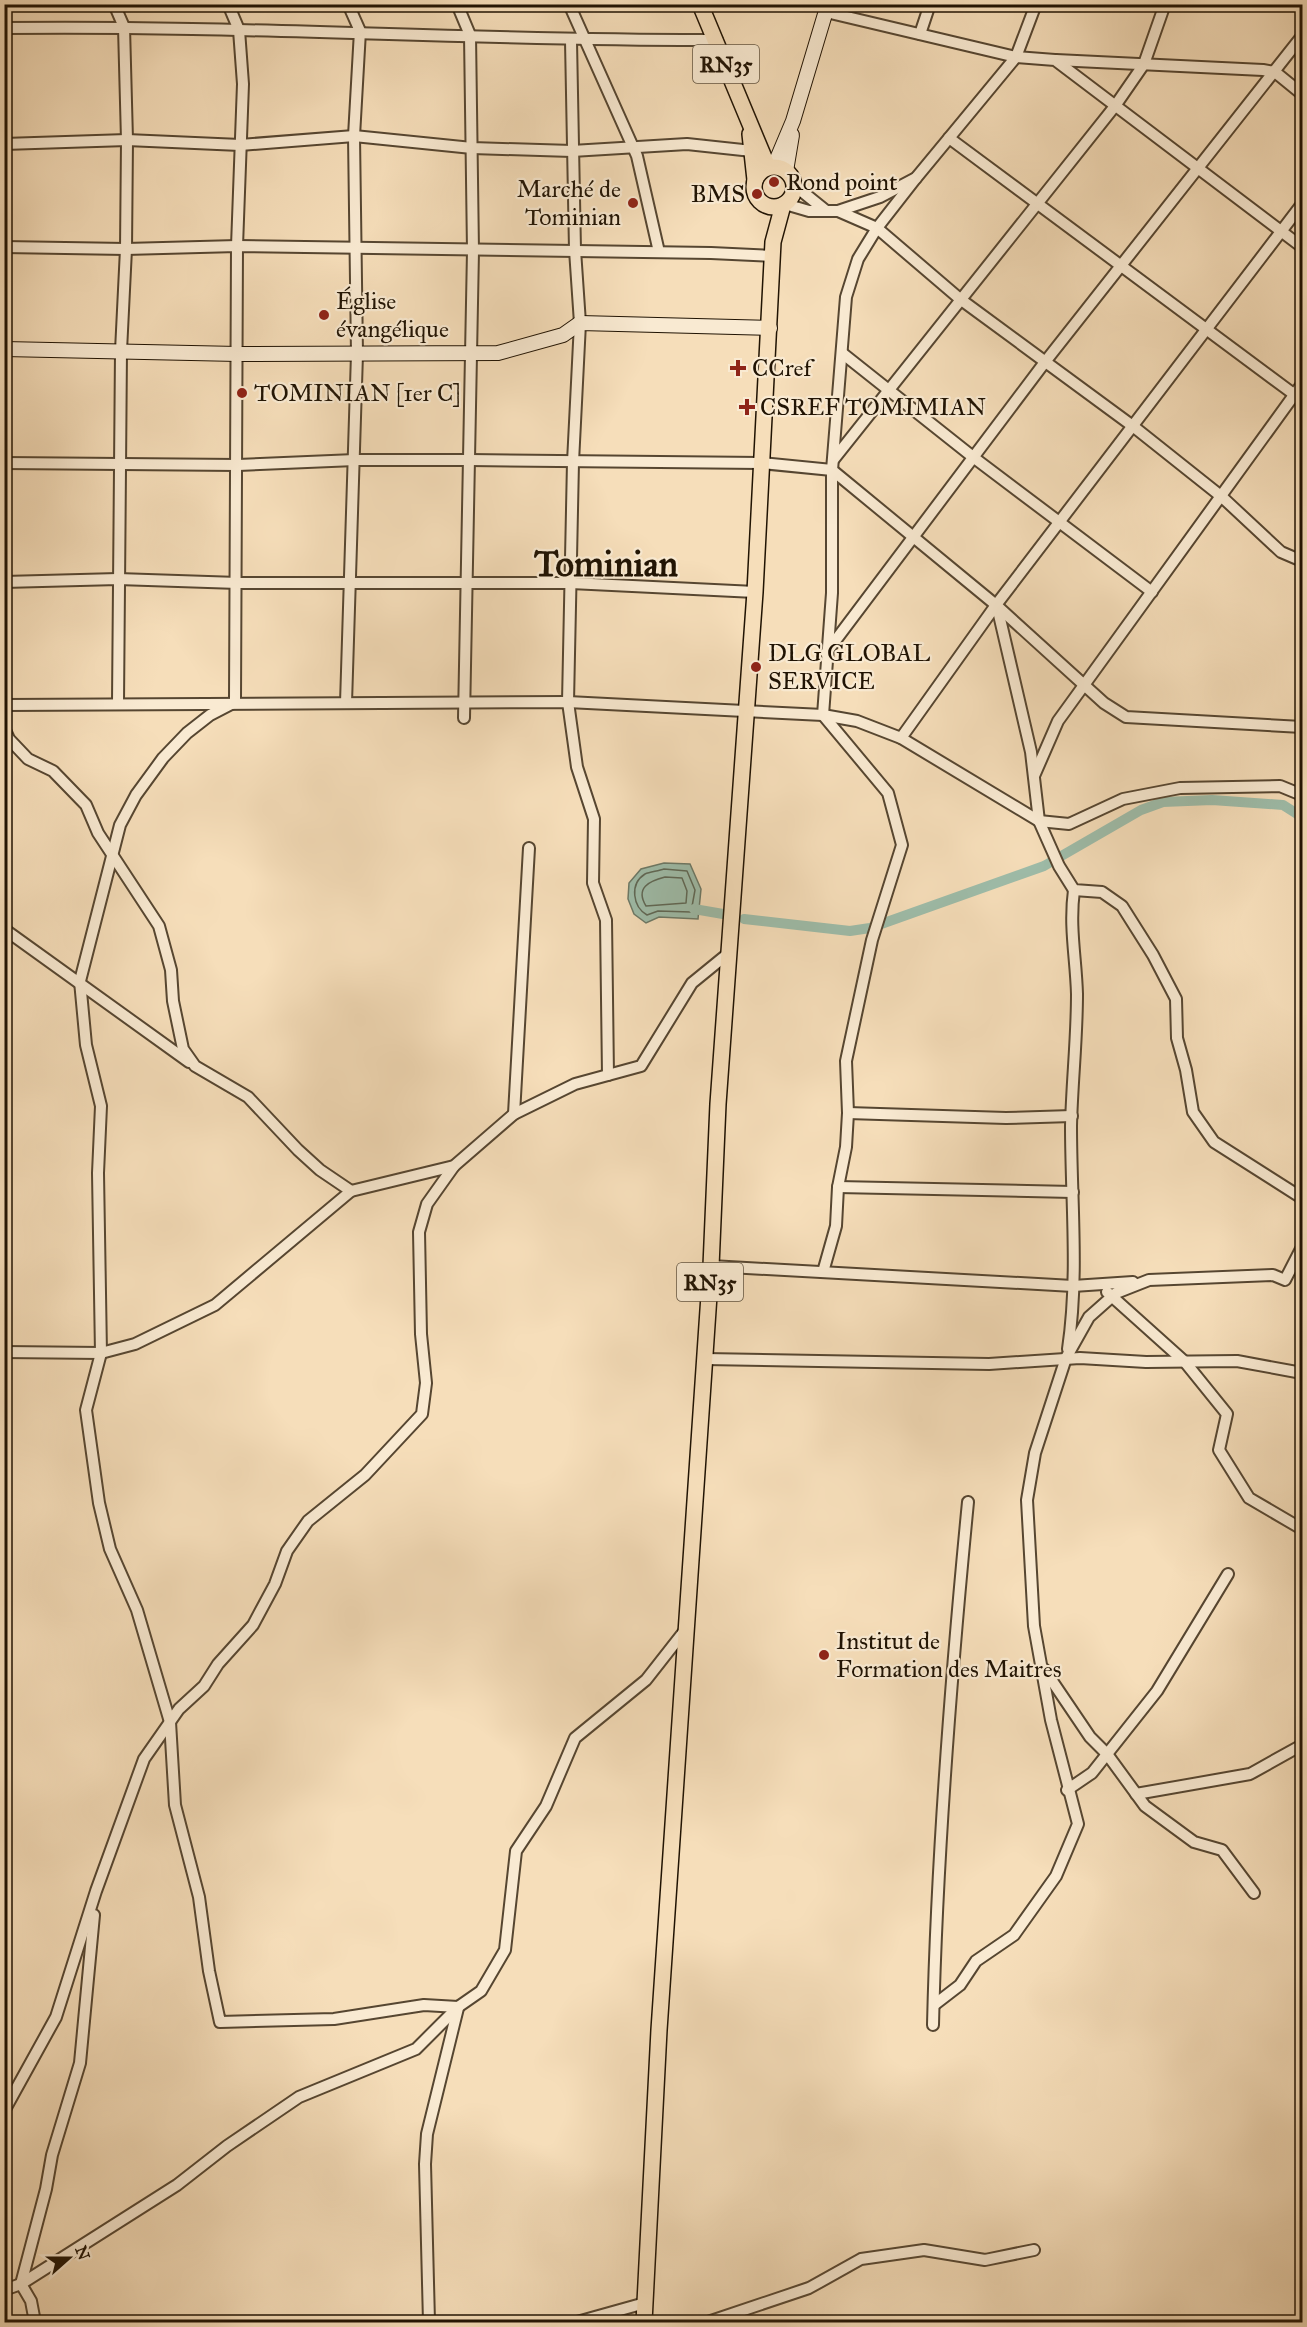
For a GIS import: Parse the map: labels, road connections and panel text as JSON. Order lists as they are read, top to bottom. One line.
{"streets":{"main road":["RN35"]},"districts":["Tominian"],"places":{"other":["Rond point","BMS","Marché de Tominian","Église évangélique","TOMINIAN [1er C]","DLG GLOBAL SERVICE","Institut de Formation des Maitres"],"health":["CCref","CSREF TOMIMIAN"]},"north":"right"}
